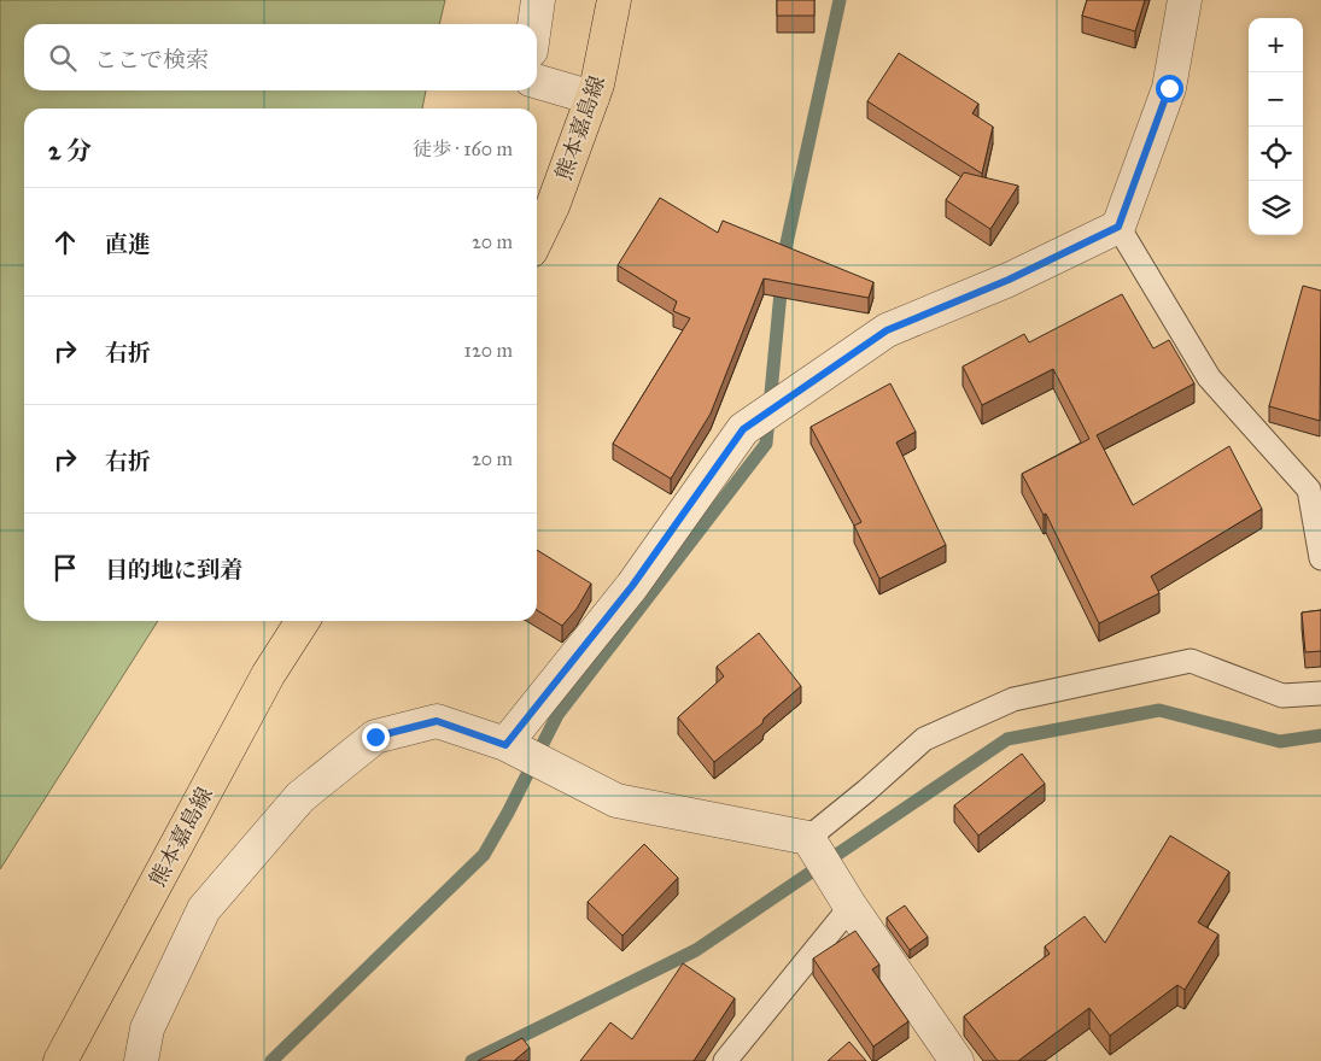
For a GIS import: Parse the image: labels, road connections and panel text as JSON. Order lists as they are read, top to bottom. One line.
{"streets":{"main road":["熊本嘉島線"]},"page":{"map_buttons":["+","−"],"search":"ここで検索","heading":["2 分","徒歩 · 160 m"],"list":[["直進","20 m"],["右折","120 m"],["右折","20 m"],"目的地に到着"]}}
